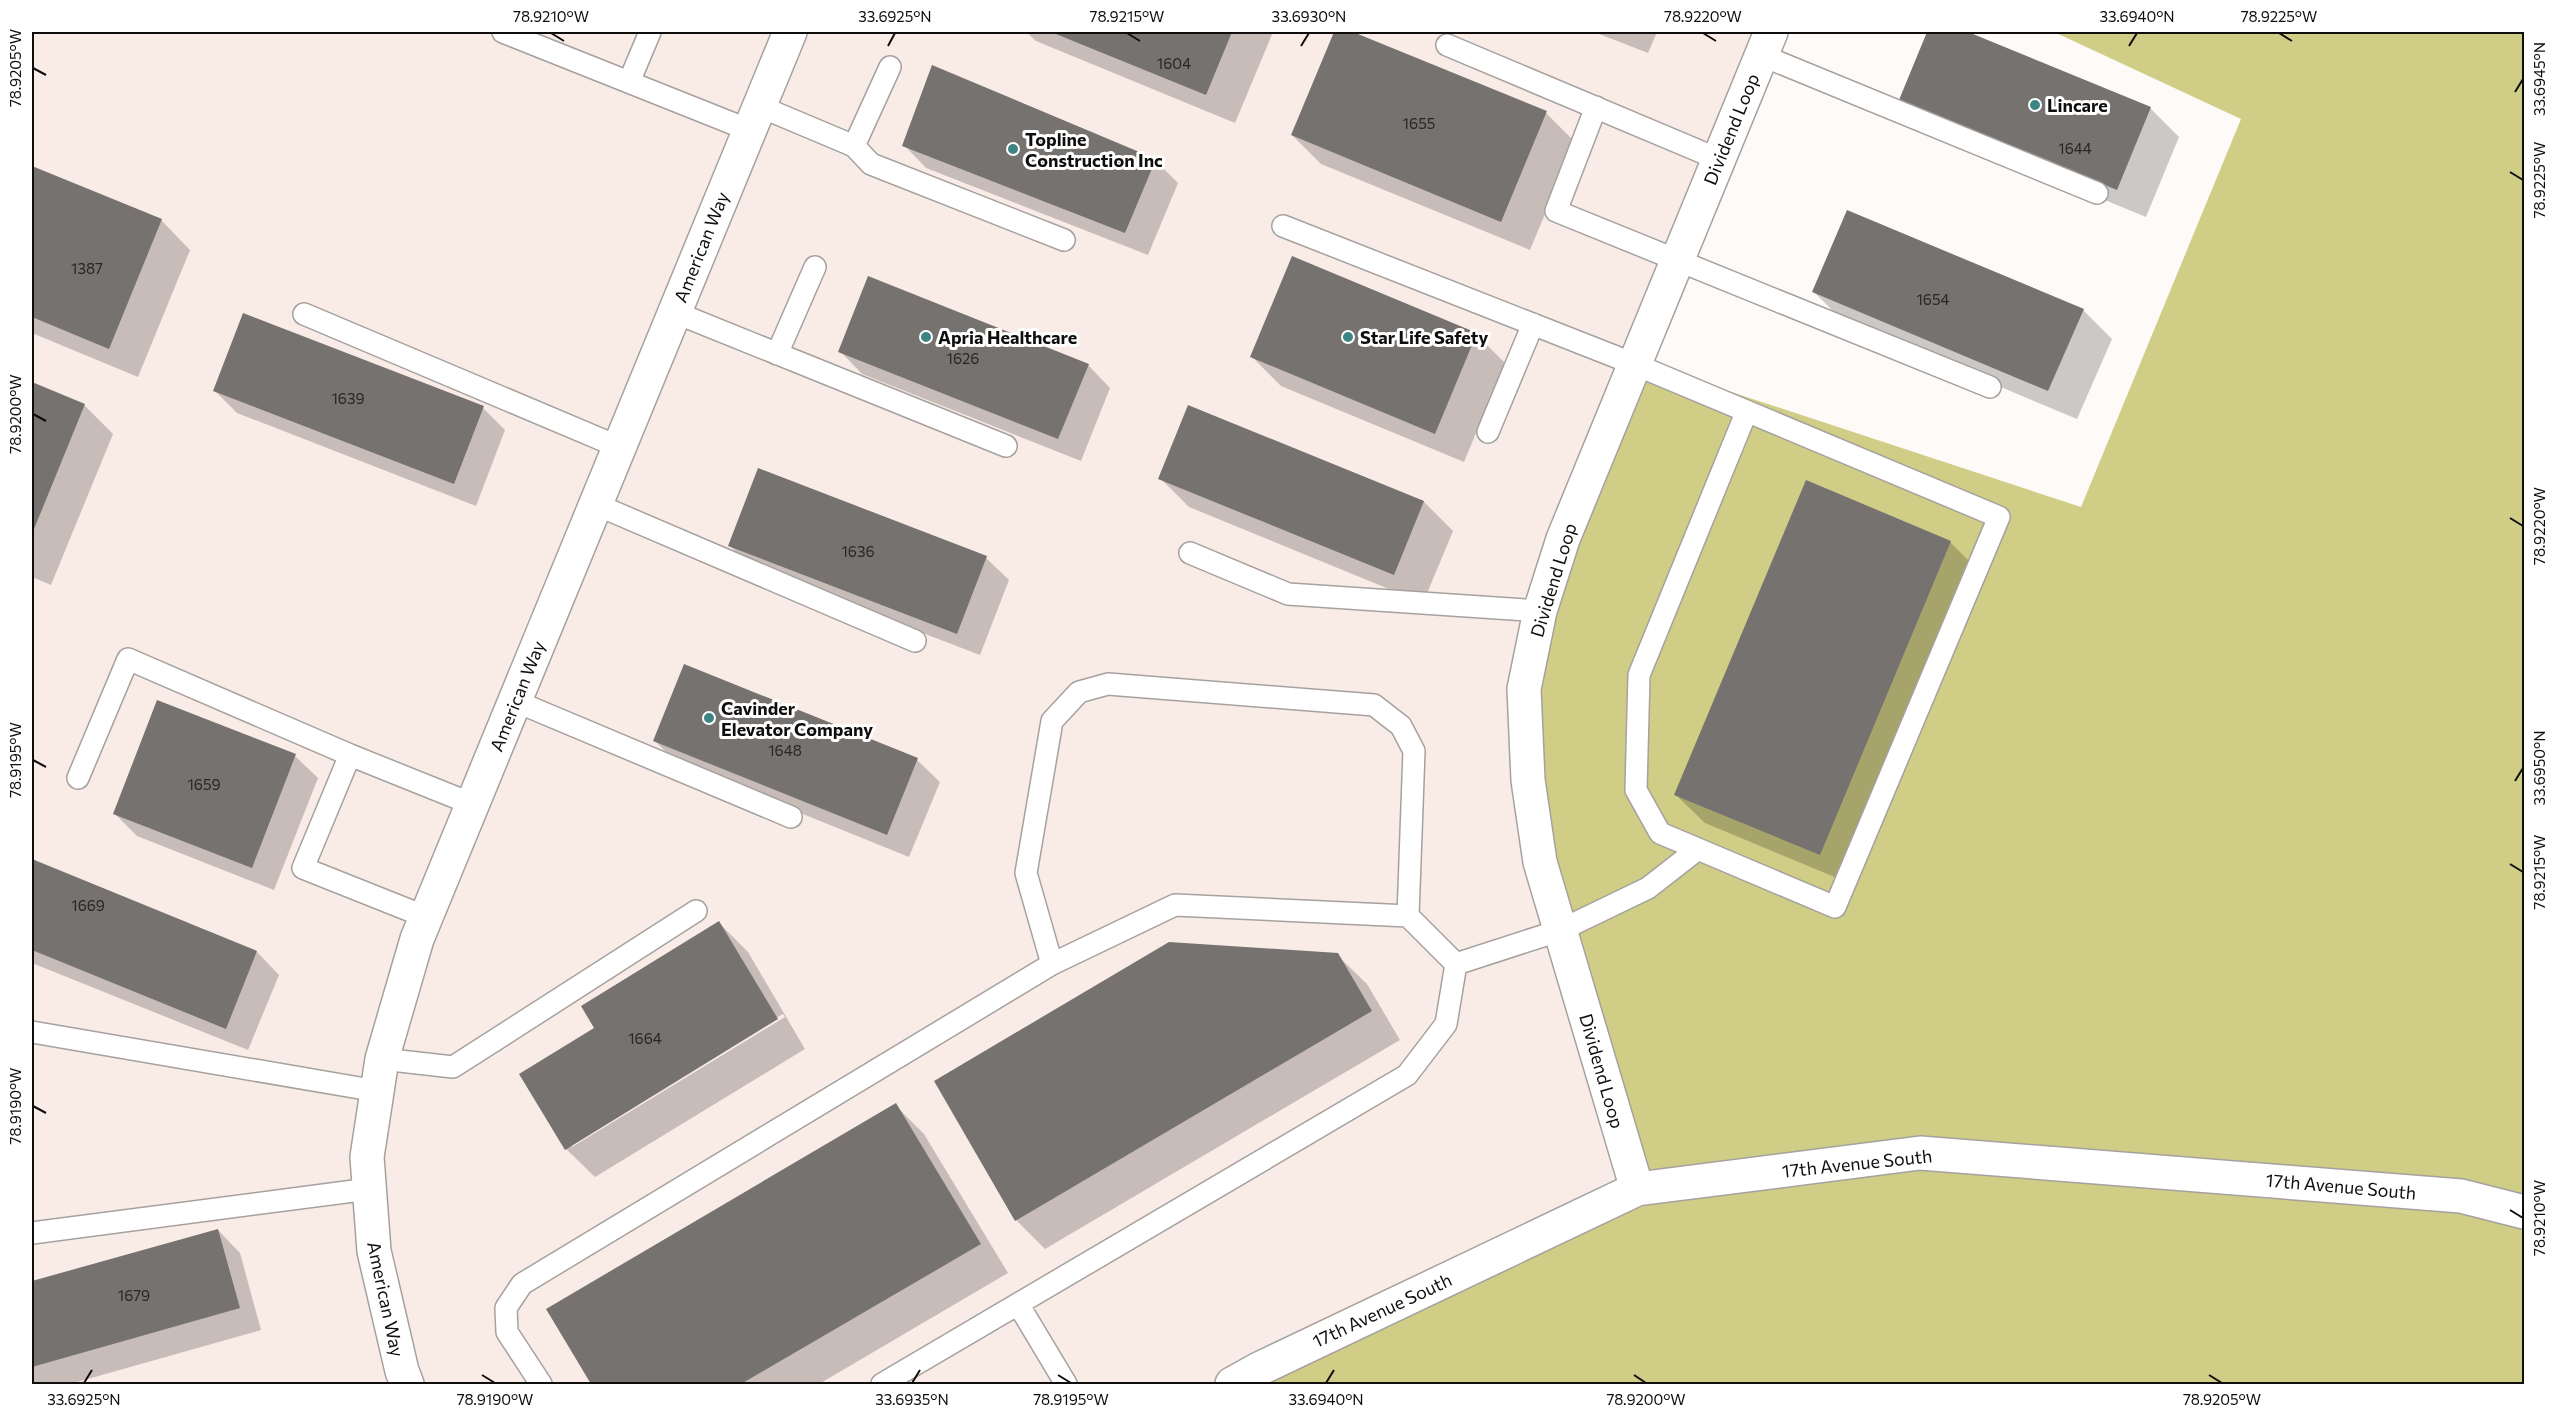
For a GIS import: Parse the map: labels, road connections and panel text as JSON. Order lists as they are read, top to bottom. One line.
{"streets":{"street":["Dividend Loop","American Way","17th Avenue South"]},"crossings":[["Dividend Loop","17th Avenue South"]],"places":["Lincare","Topline Construction Inc","Apria Healthcare","Star Life Safety","Cavinder Elevator Company"],"house_numbers":["1604","1655","1644","1387","1654","1626","1639","1636","1648","1659","1669","1664","1679"],"coordinates":["78.9210°W","33.6925°N","78.9215°W","33.6930°N","78.9220°W","33.6940°N","78.9225°W","78.9205°W","33.6945°N","78.9200°W","78.9195°W","33.6950°N","78.9190°W","33.6935°N"]}
